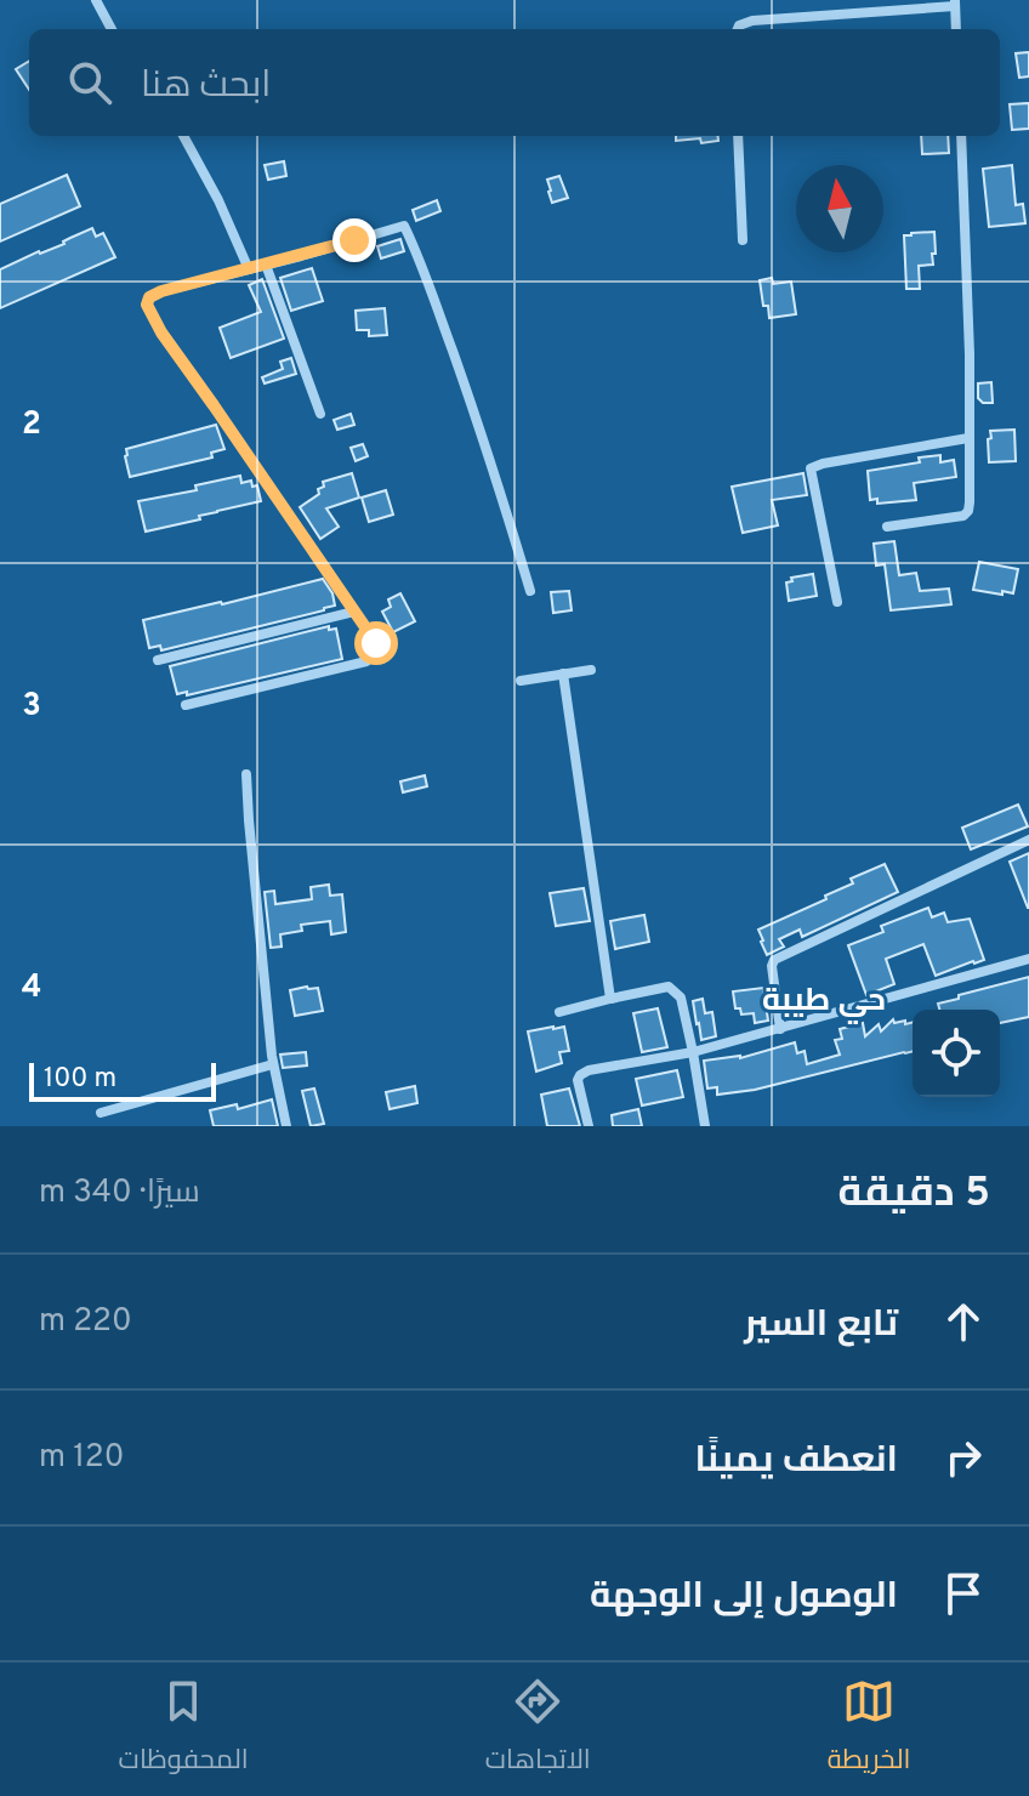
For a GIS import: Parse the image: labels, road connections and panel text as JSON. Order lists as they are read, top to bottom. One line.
{"districts":["حي طيبة"],"scale_bar":"100 m","north":"top","page":{"search":"ابحث هنا","scale":"100 m","heading":["5 دقيقة","سيرًا · 340 m"],"list":[["تابع السير","220 m"],["انعطف يمينًا","120 m"],"الوصول إلى الوجهة"],"nav":["الخريطة","الاتجاهات","المحفوظات"]},"grid":{"rows":["2","3","4"]}}
